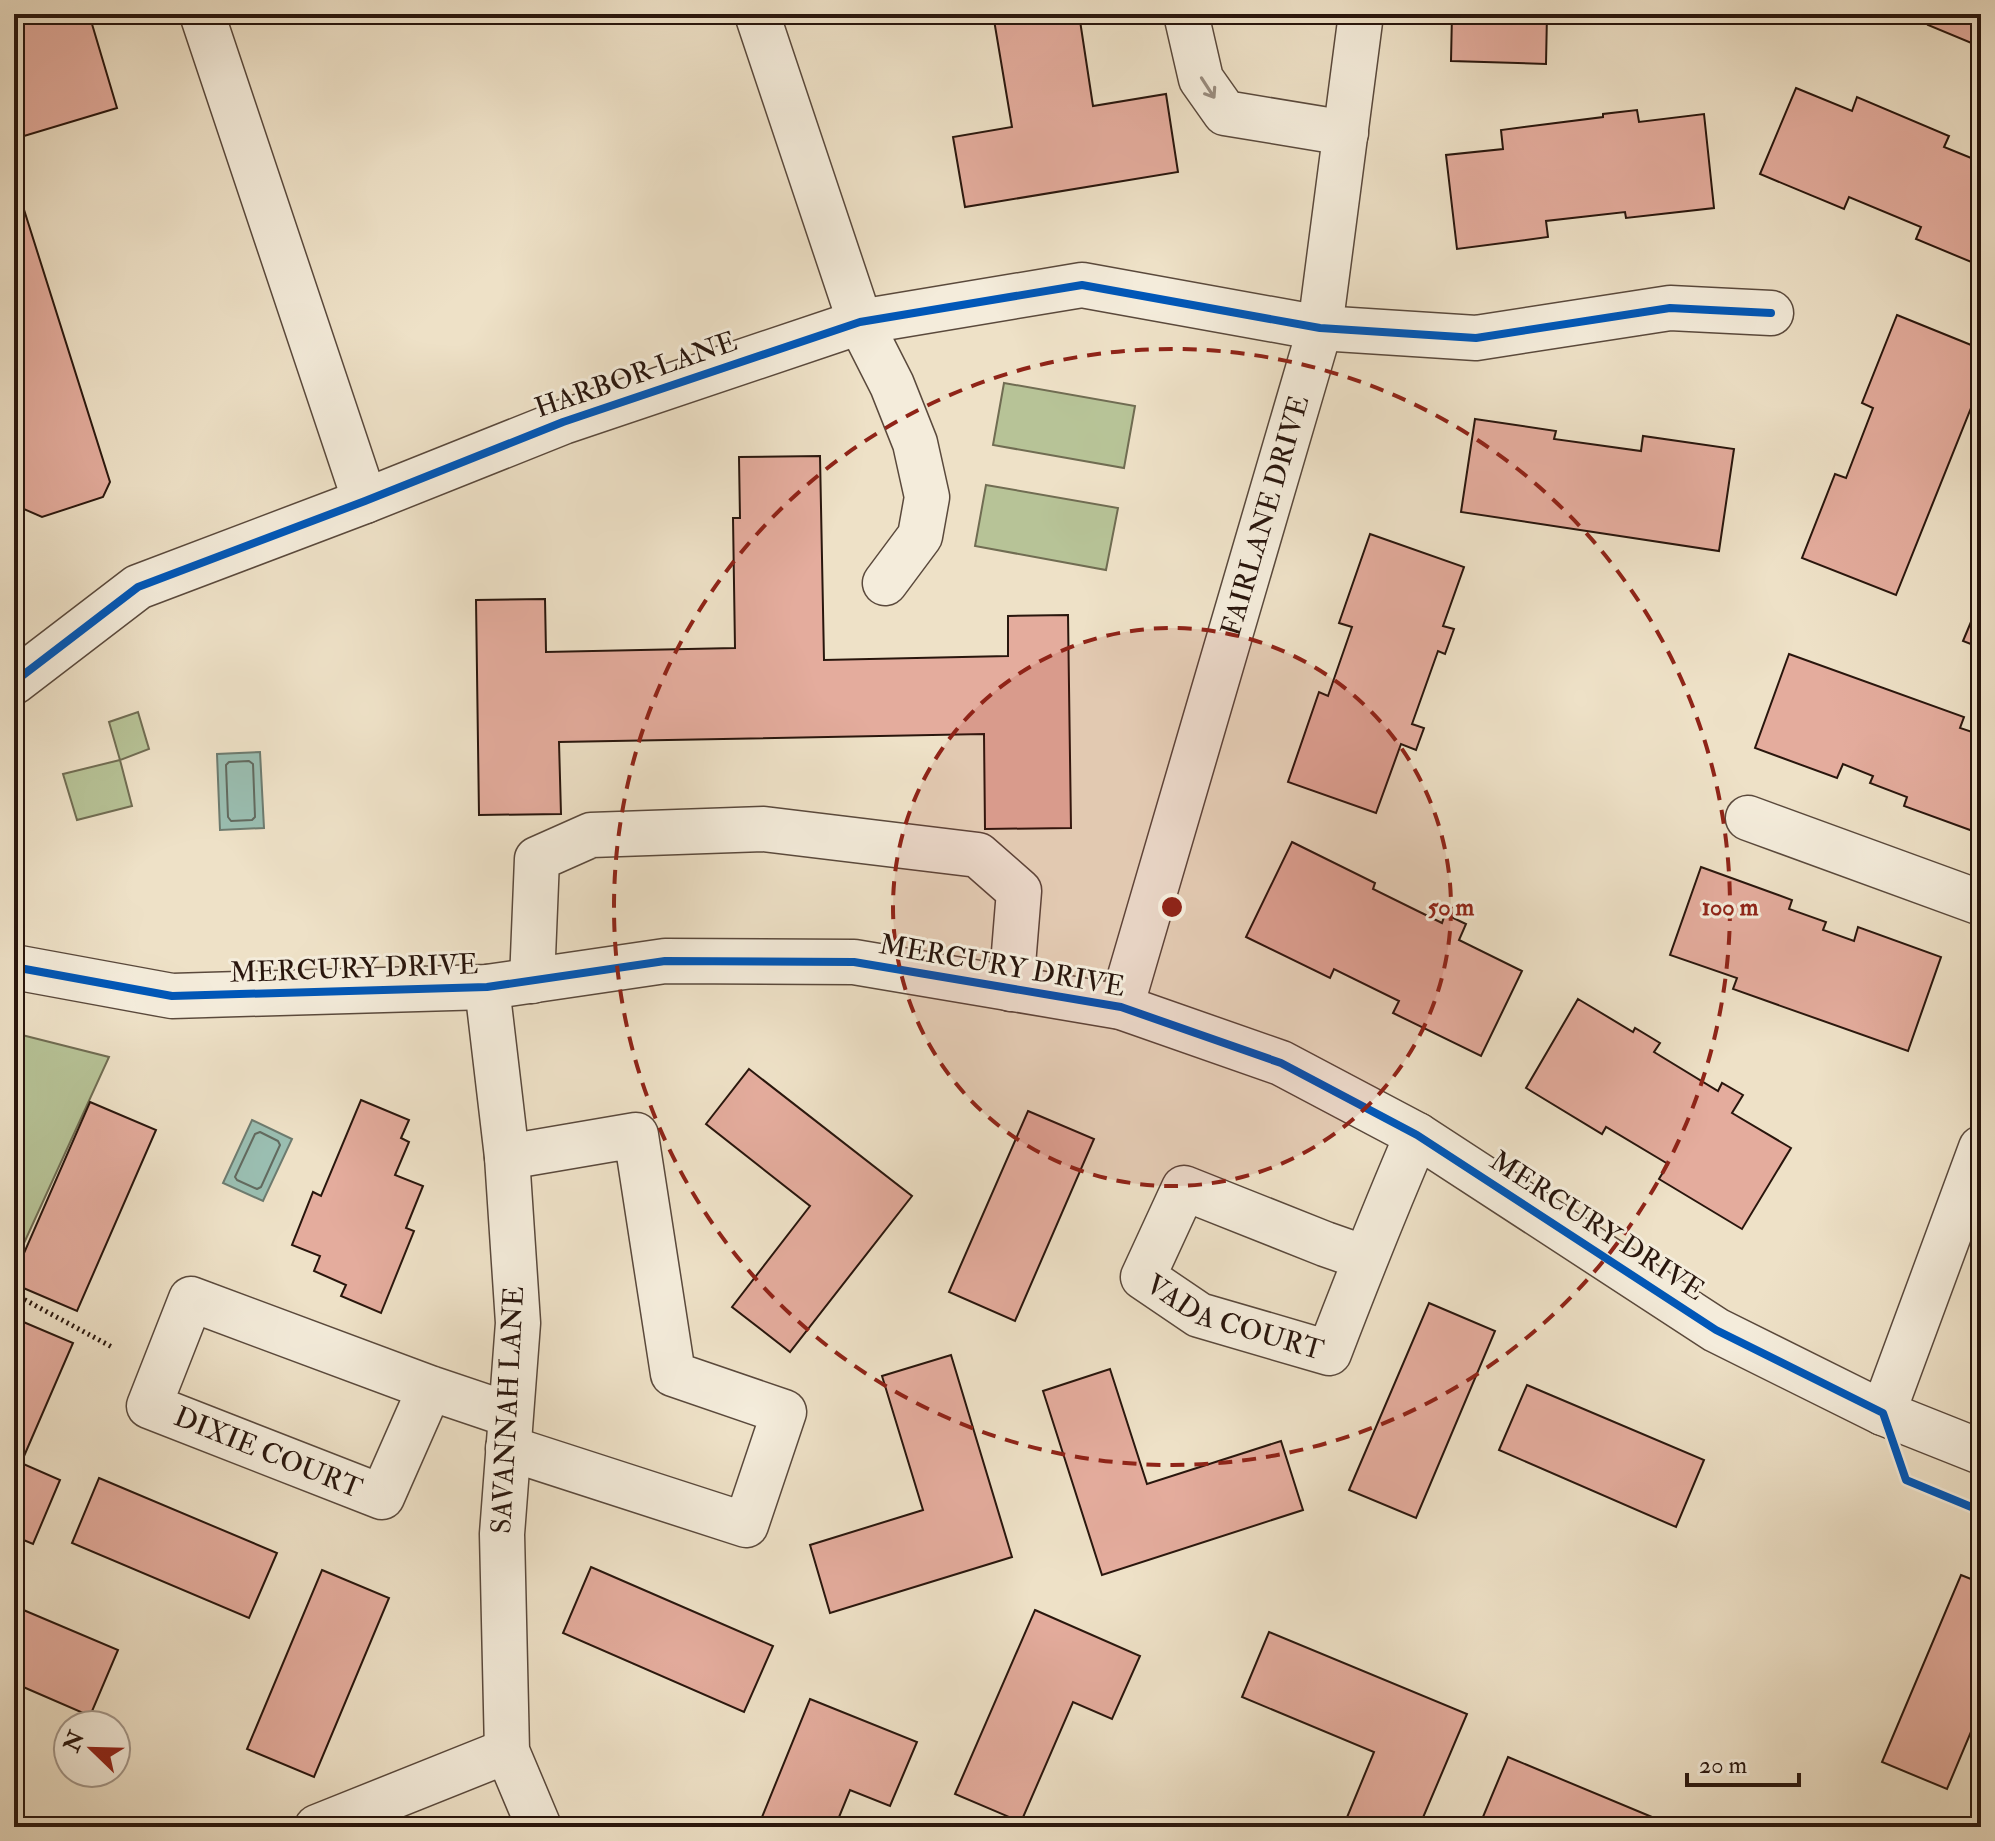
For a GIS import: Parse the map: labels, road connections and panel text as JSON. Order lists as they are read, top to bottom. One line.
{"streets":{"street":["HARBOR LANE","FAIRLANE DRIVE","MERCURY DRIVE","VADA COURT","SAVANNAH LANE","DIXIE COURT"]},"crossings":[["HARBOR LANE","FAIRLANE DRIVE"],["FAIRLANE DRIVE","MERCURY DRIVE"],["MERCURY DRIVE","VADA COURT"],["MERCURY DRIVE","SAVANNAH LANE"]],"scale_bar":"20 m","north":"top left","rings":["50 m","100 m"]}
